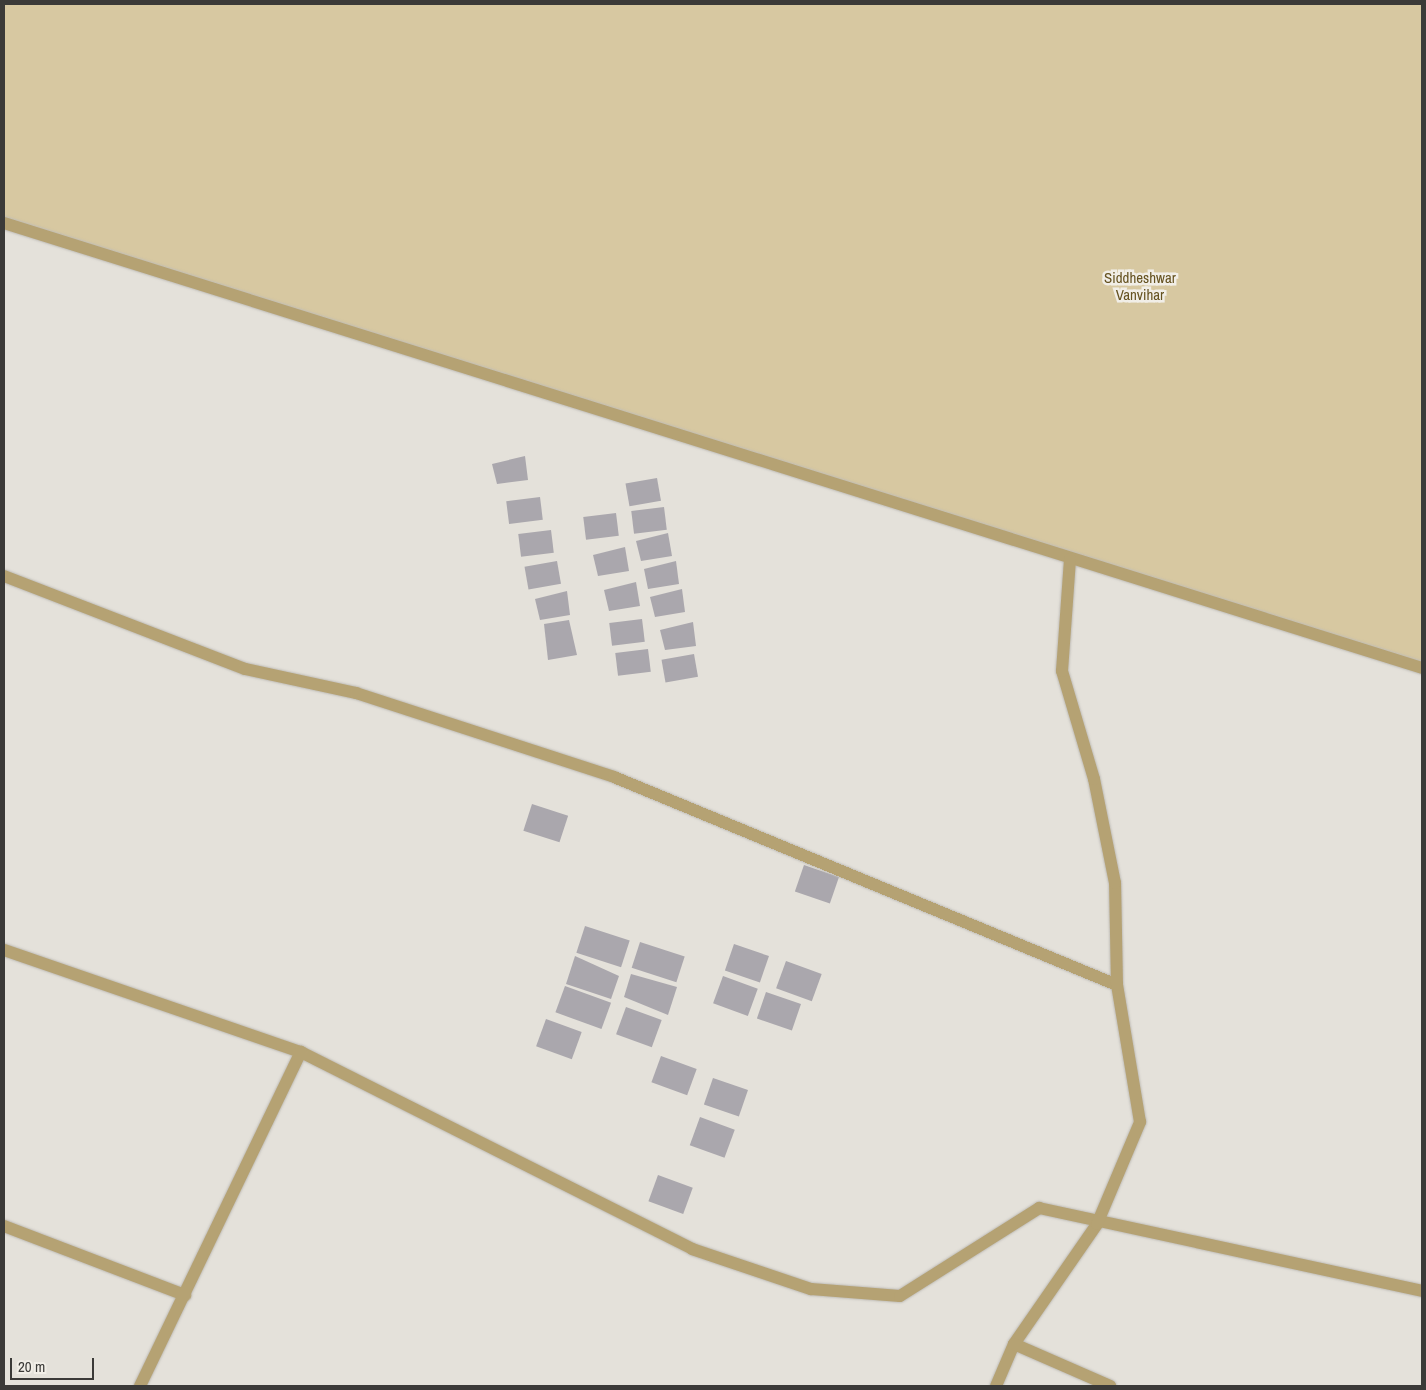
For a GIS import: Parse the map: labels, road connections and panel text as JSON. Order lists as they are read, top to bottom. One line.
{"parks":["Siddheshwar Vanvihar"],"scale_bar":"20 m"}
